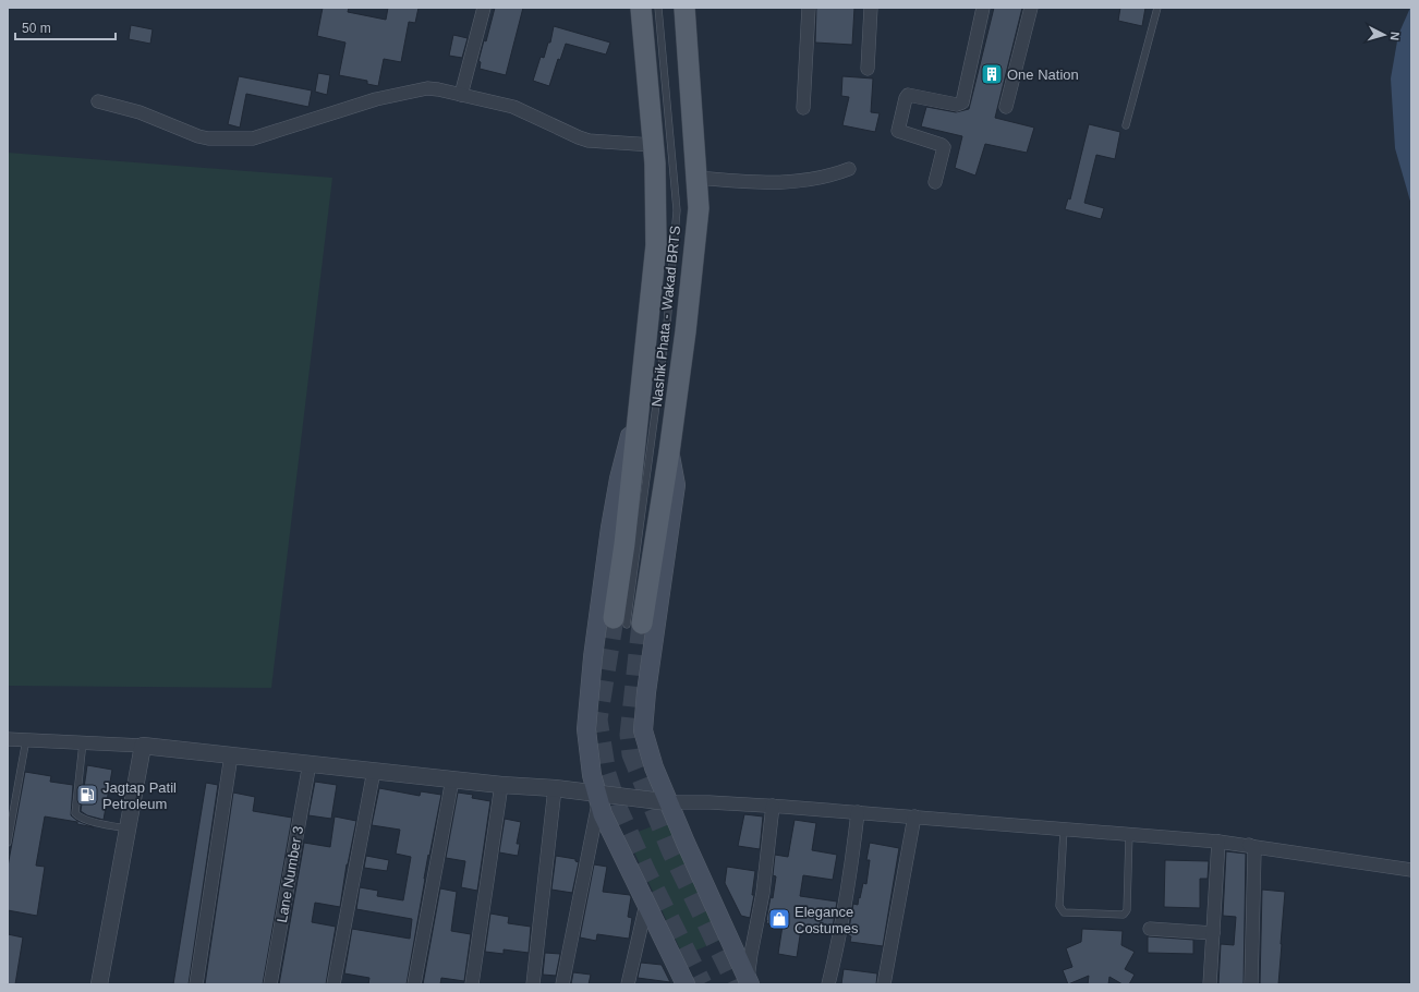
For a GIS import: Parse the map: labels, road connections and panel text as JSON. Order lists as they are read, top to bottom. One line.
{"streets":{"street":["Lane Number 3"],"lane":["Nashik Phata - Wakad BRTS"]},"places":{"building":["One Nation"],"fuel station":["Jagtap Patil Petroleum"],"shop":["Elegance Costumes"]},"scale_bar":"50 m","north":"right"}
